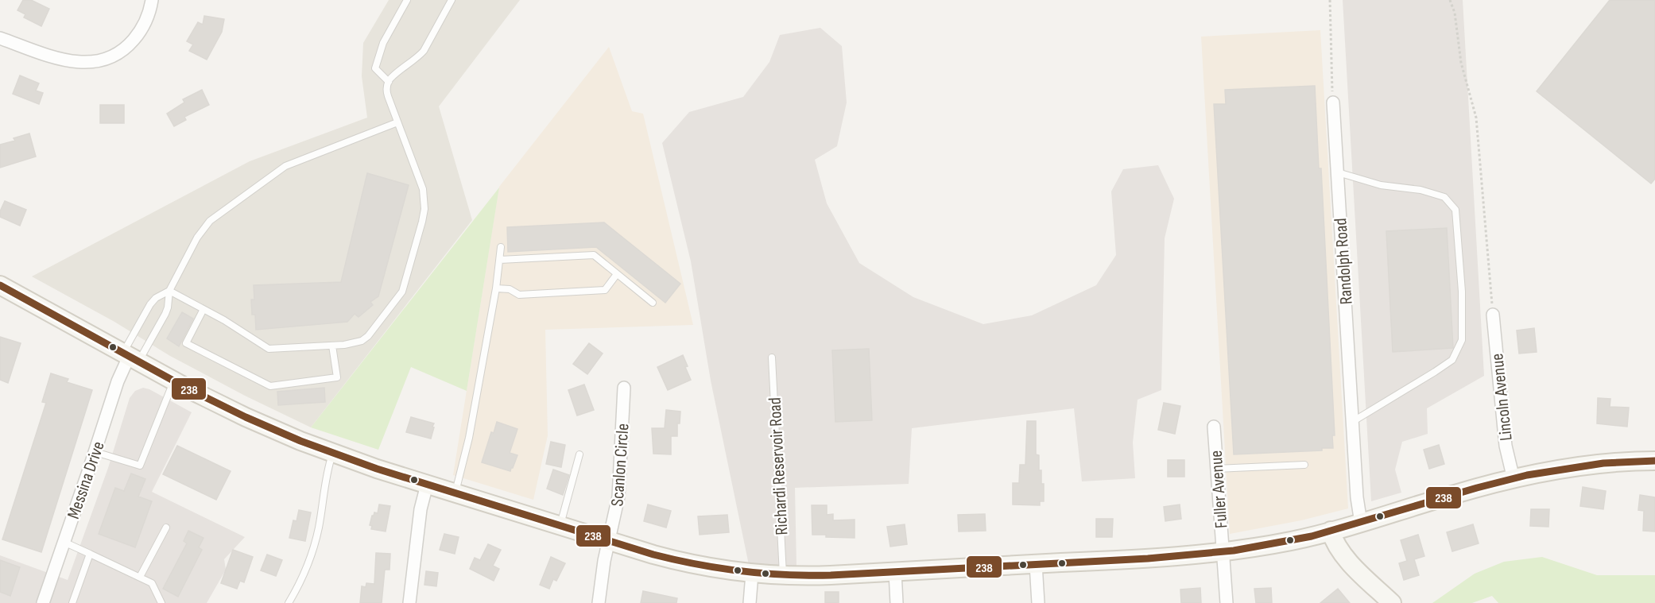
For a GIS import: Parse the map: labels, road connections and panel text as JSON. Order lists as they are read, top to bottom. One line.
{"streets":{"street":["Randolph Road","Lincoln Avenue","Scanlon Circle","Messina Drive","Fuller Avenue"],"lane":["Richardi Reservoir Road"]},"lines":["transit line 238"]}
